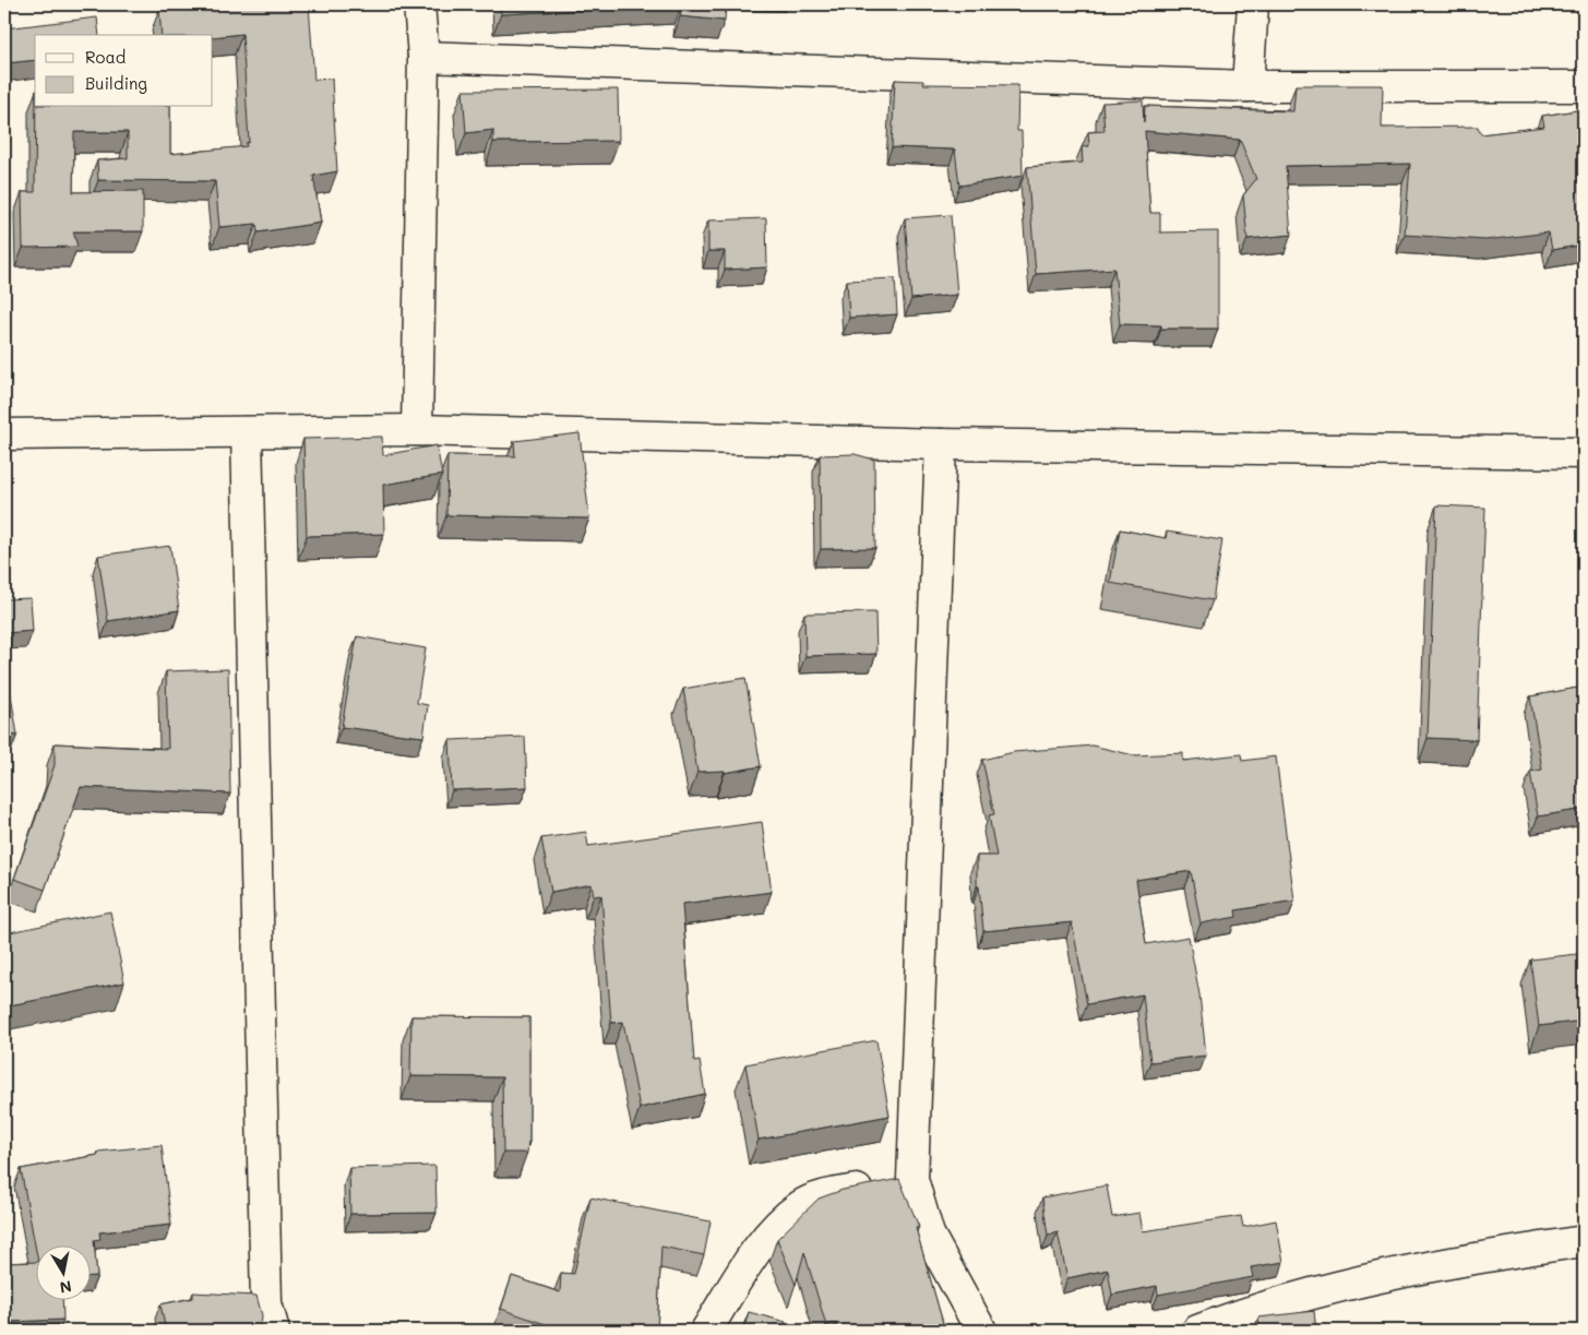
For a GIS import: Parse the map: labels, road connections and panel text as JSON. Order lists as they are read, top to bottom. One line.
{"legend":["Road","Building"],"north":"bottom"}
